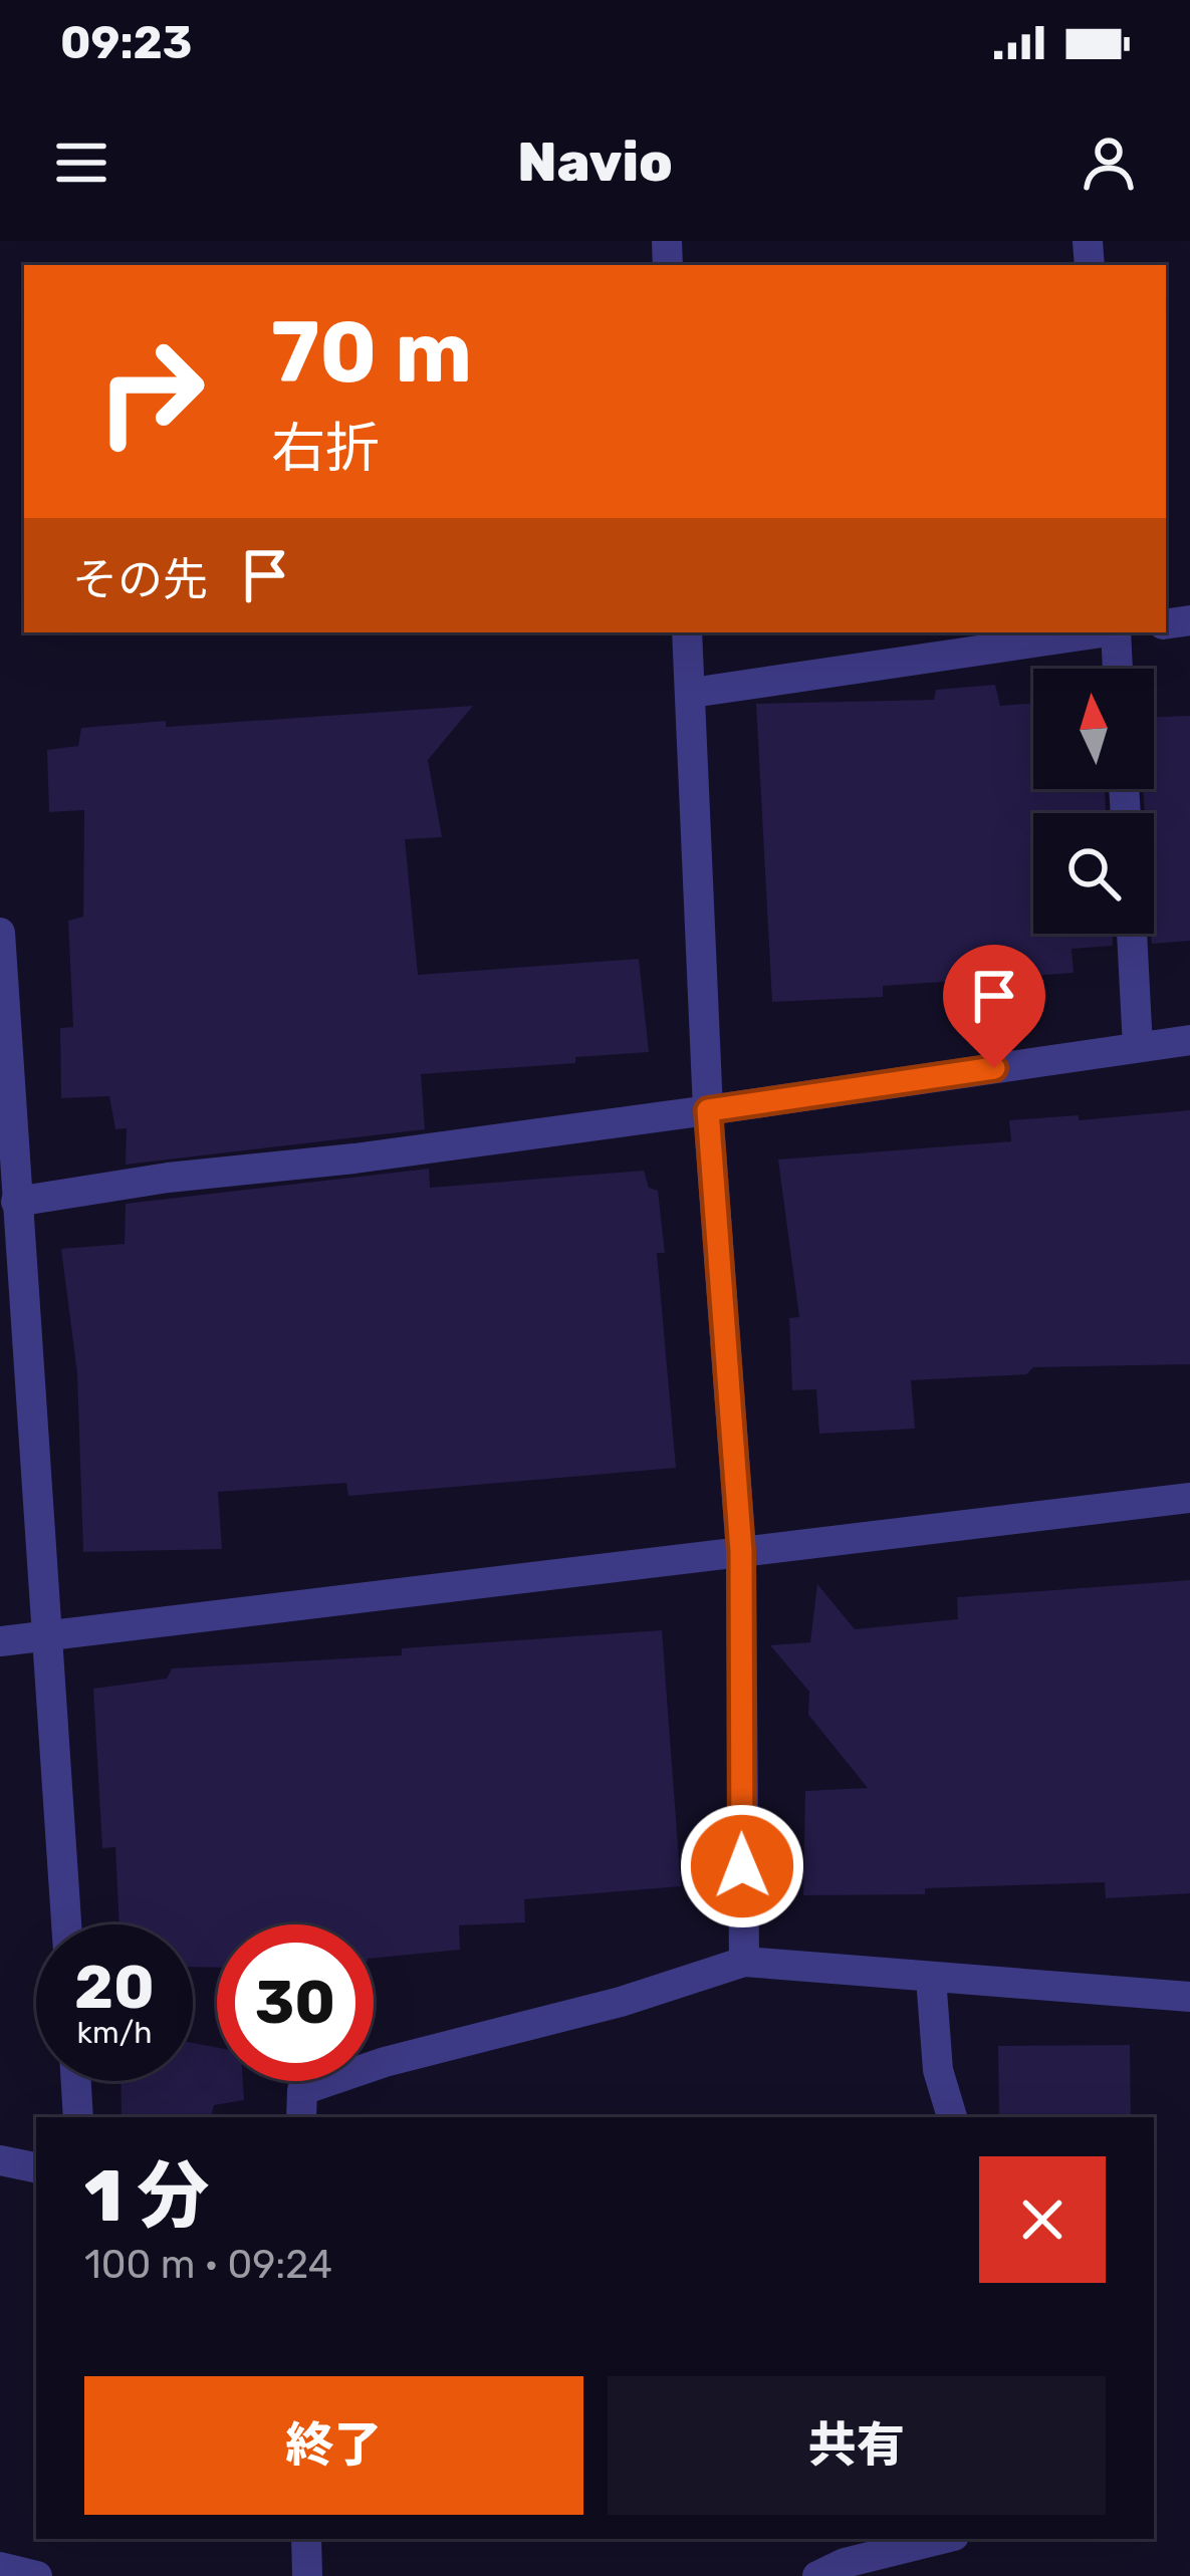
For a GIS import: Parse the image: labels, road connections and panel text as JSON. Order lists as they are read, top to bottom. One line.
{"north":"top","page":{"status":"09:23","header":"Navio","turn":["70 m","右折"],"then":"その先","speed":"20 km/h","limit":"30","heading":["1 分","100 m · 09:24"],"buttons":["終了","共有"]}}
